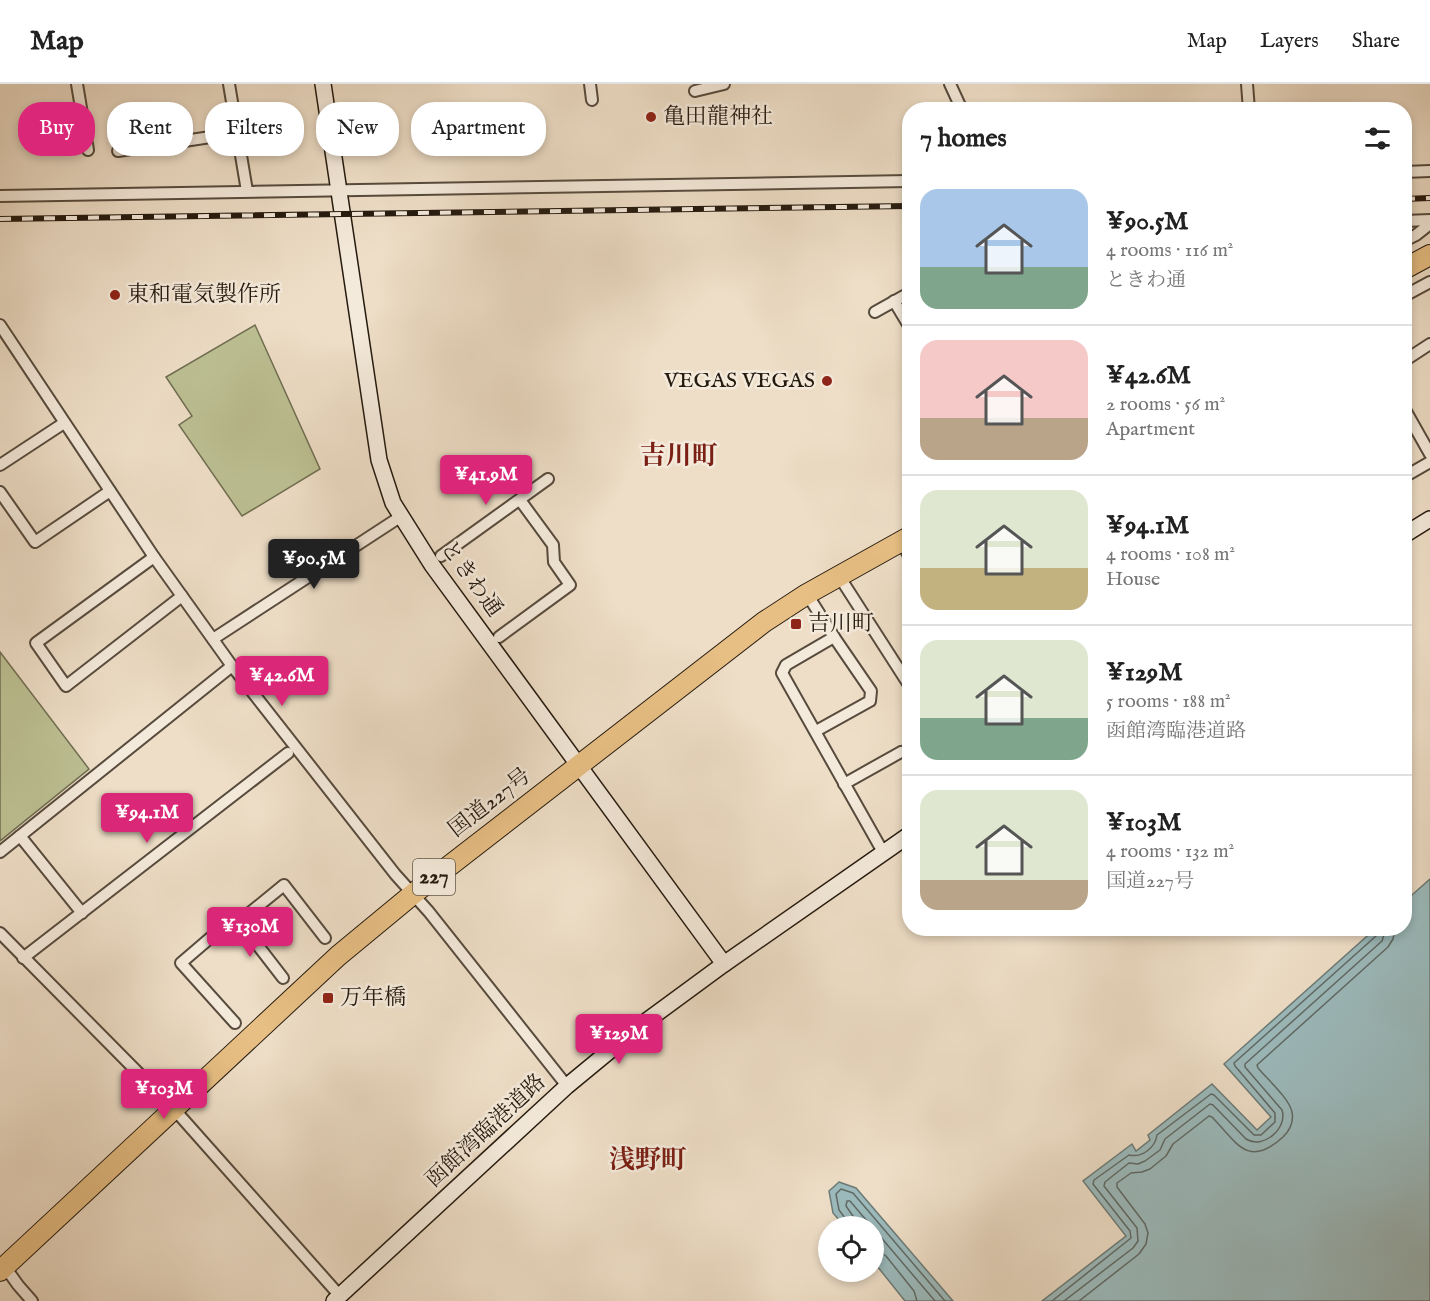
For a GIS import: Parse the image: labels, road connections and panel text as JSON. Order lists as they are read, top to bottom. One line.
{"streets":{"highway":["国道227号","227"],"street":["ときわ通","函館湾臨港道路"]},"crossings":[["ときわ通","国道227号"],["ときわ通","函館湾臨港道路"]],"districts":["吉川町","浅野町"],"places":{"other":["亀田龍神社","東和電気製作所","VEGAS VEGAS"],"transit":["吉川町","万年橋"]},"page":{"header":"Map","nav":["Map","Layers","Share"],"chip":["Buy","Rent","Filters","New","Apartment"],"heading":"7 homes","list":[{"name":"¥90.5M","note":"4 rooms · 116 m² · ときわ通"},{"name":"¥42.6M","note":"2 rooms · 56 m² · Apartment"},{"name":"¥94.1M","note":"4 rooms · 108 m² · House"},{"name":"¥129M","note":"5 rooms · 188 m² · 函館湾臨港道路"},{"name":"¥103M","note":"4 rooms · 132 m² · 国道227号"}],"price":["¥41.9M","¥90.5M","¥42.6M","¥94.1M","¥130M","¥129M","¥103M"]}}
